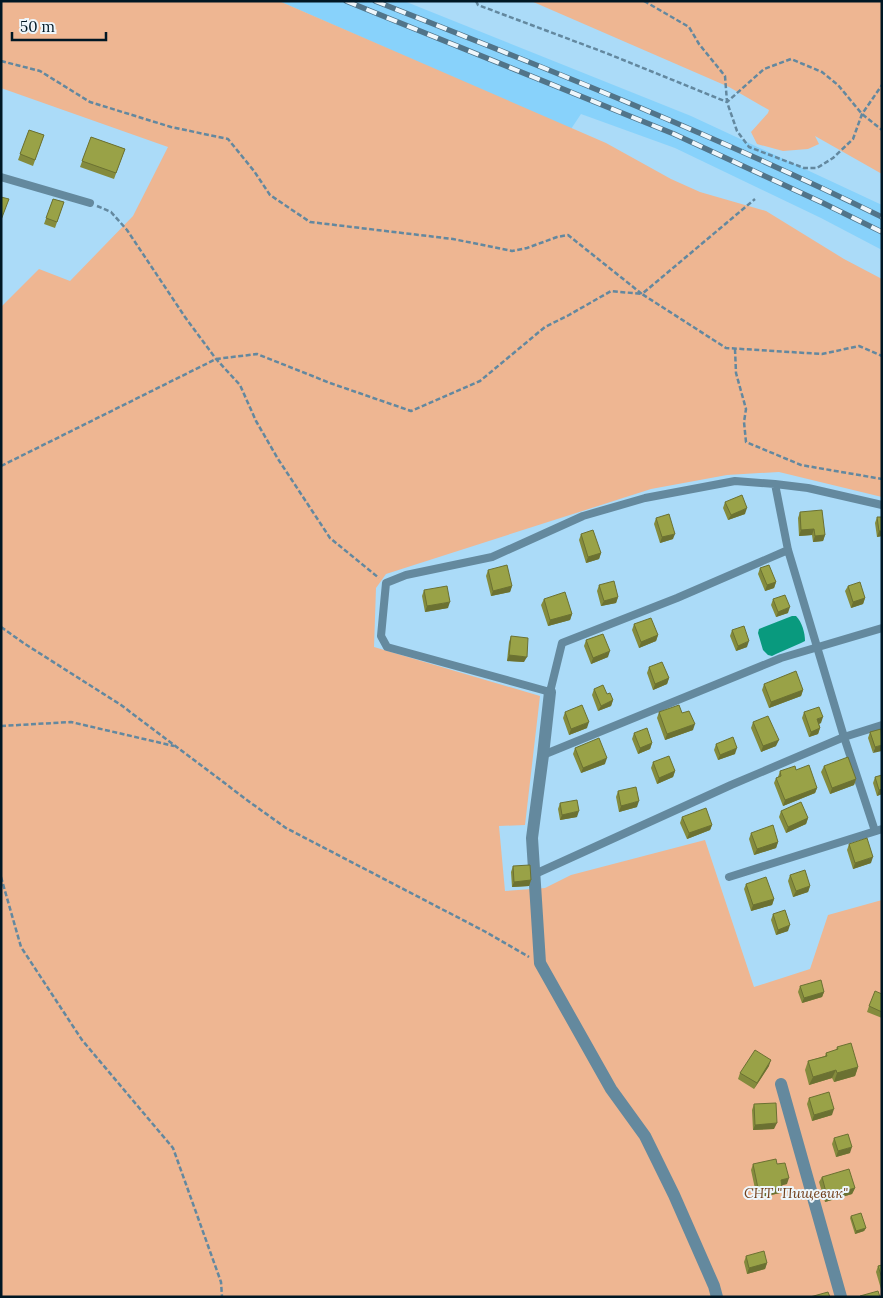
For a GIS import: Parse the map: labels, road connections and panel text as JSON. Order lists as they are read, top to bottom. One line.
{"parks":["СНТ \"Пищевик\""],"scale_bar":"50 m"}
